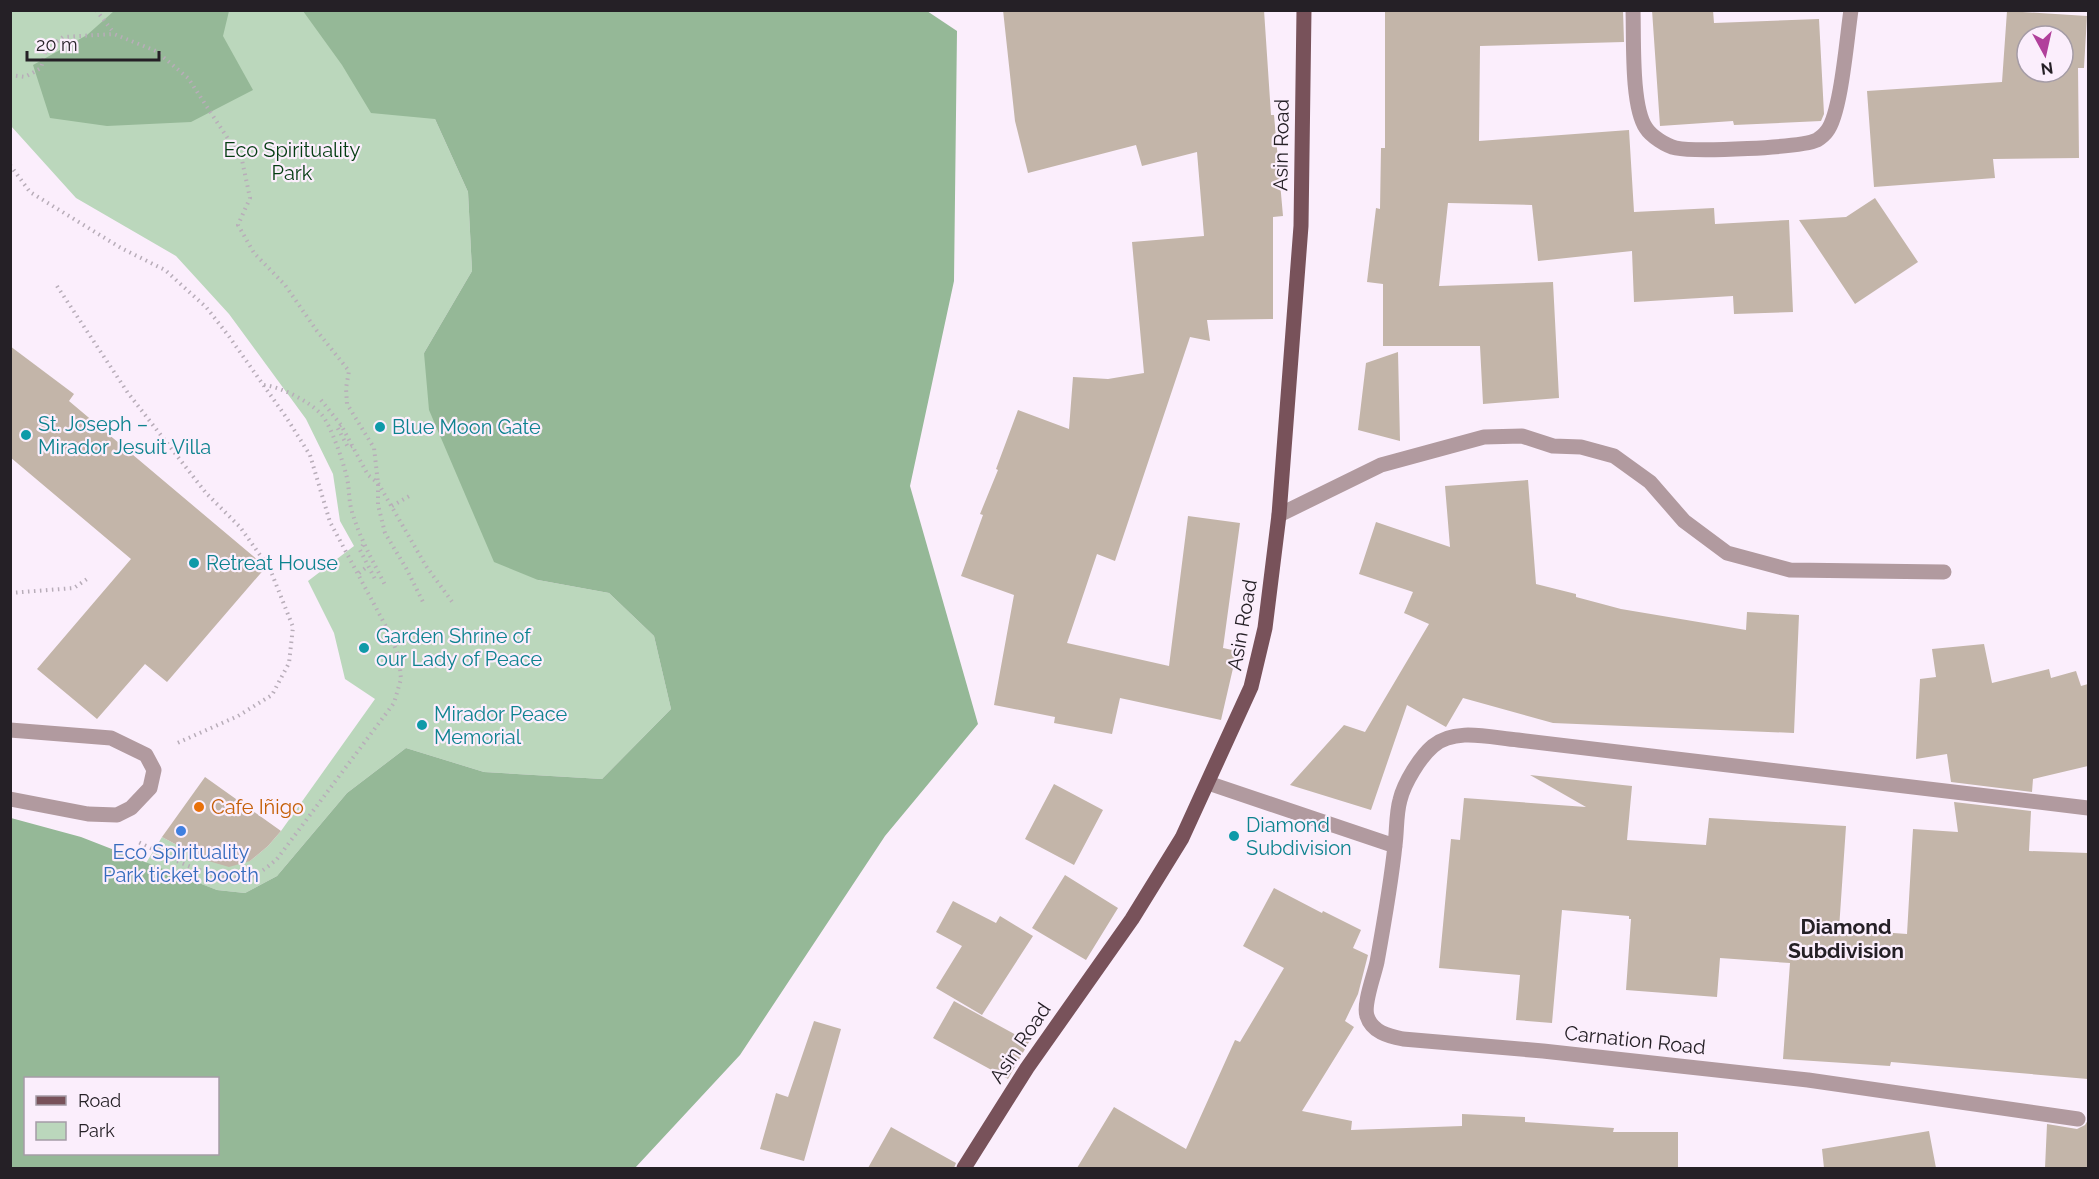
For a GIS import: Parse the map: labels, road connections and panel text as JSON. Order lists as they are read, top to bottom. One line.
{"streets":{"main road":["Asin Road"],"street":["Carnation Road"]},"districts":["Diamond Subdivision"],"parks":["Eco Spirituality Park"],"places":["Blue Moon Gate","St. Joseph – Mirador Jesuit Villa","Retreat House","Garden Shrine of our Lady of Peace","Mirador Peace Memorial","Cafe Iñigo","Eco Spirituality Park ticket booth","Diamond Subdivision"],"legend":["Road","Park"],"scale_bar":"20 m","north":"bottom"}
